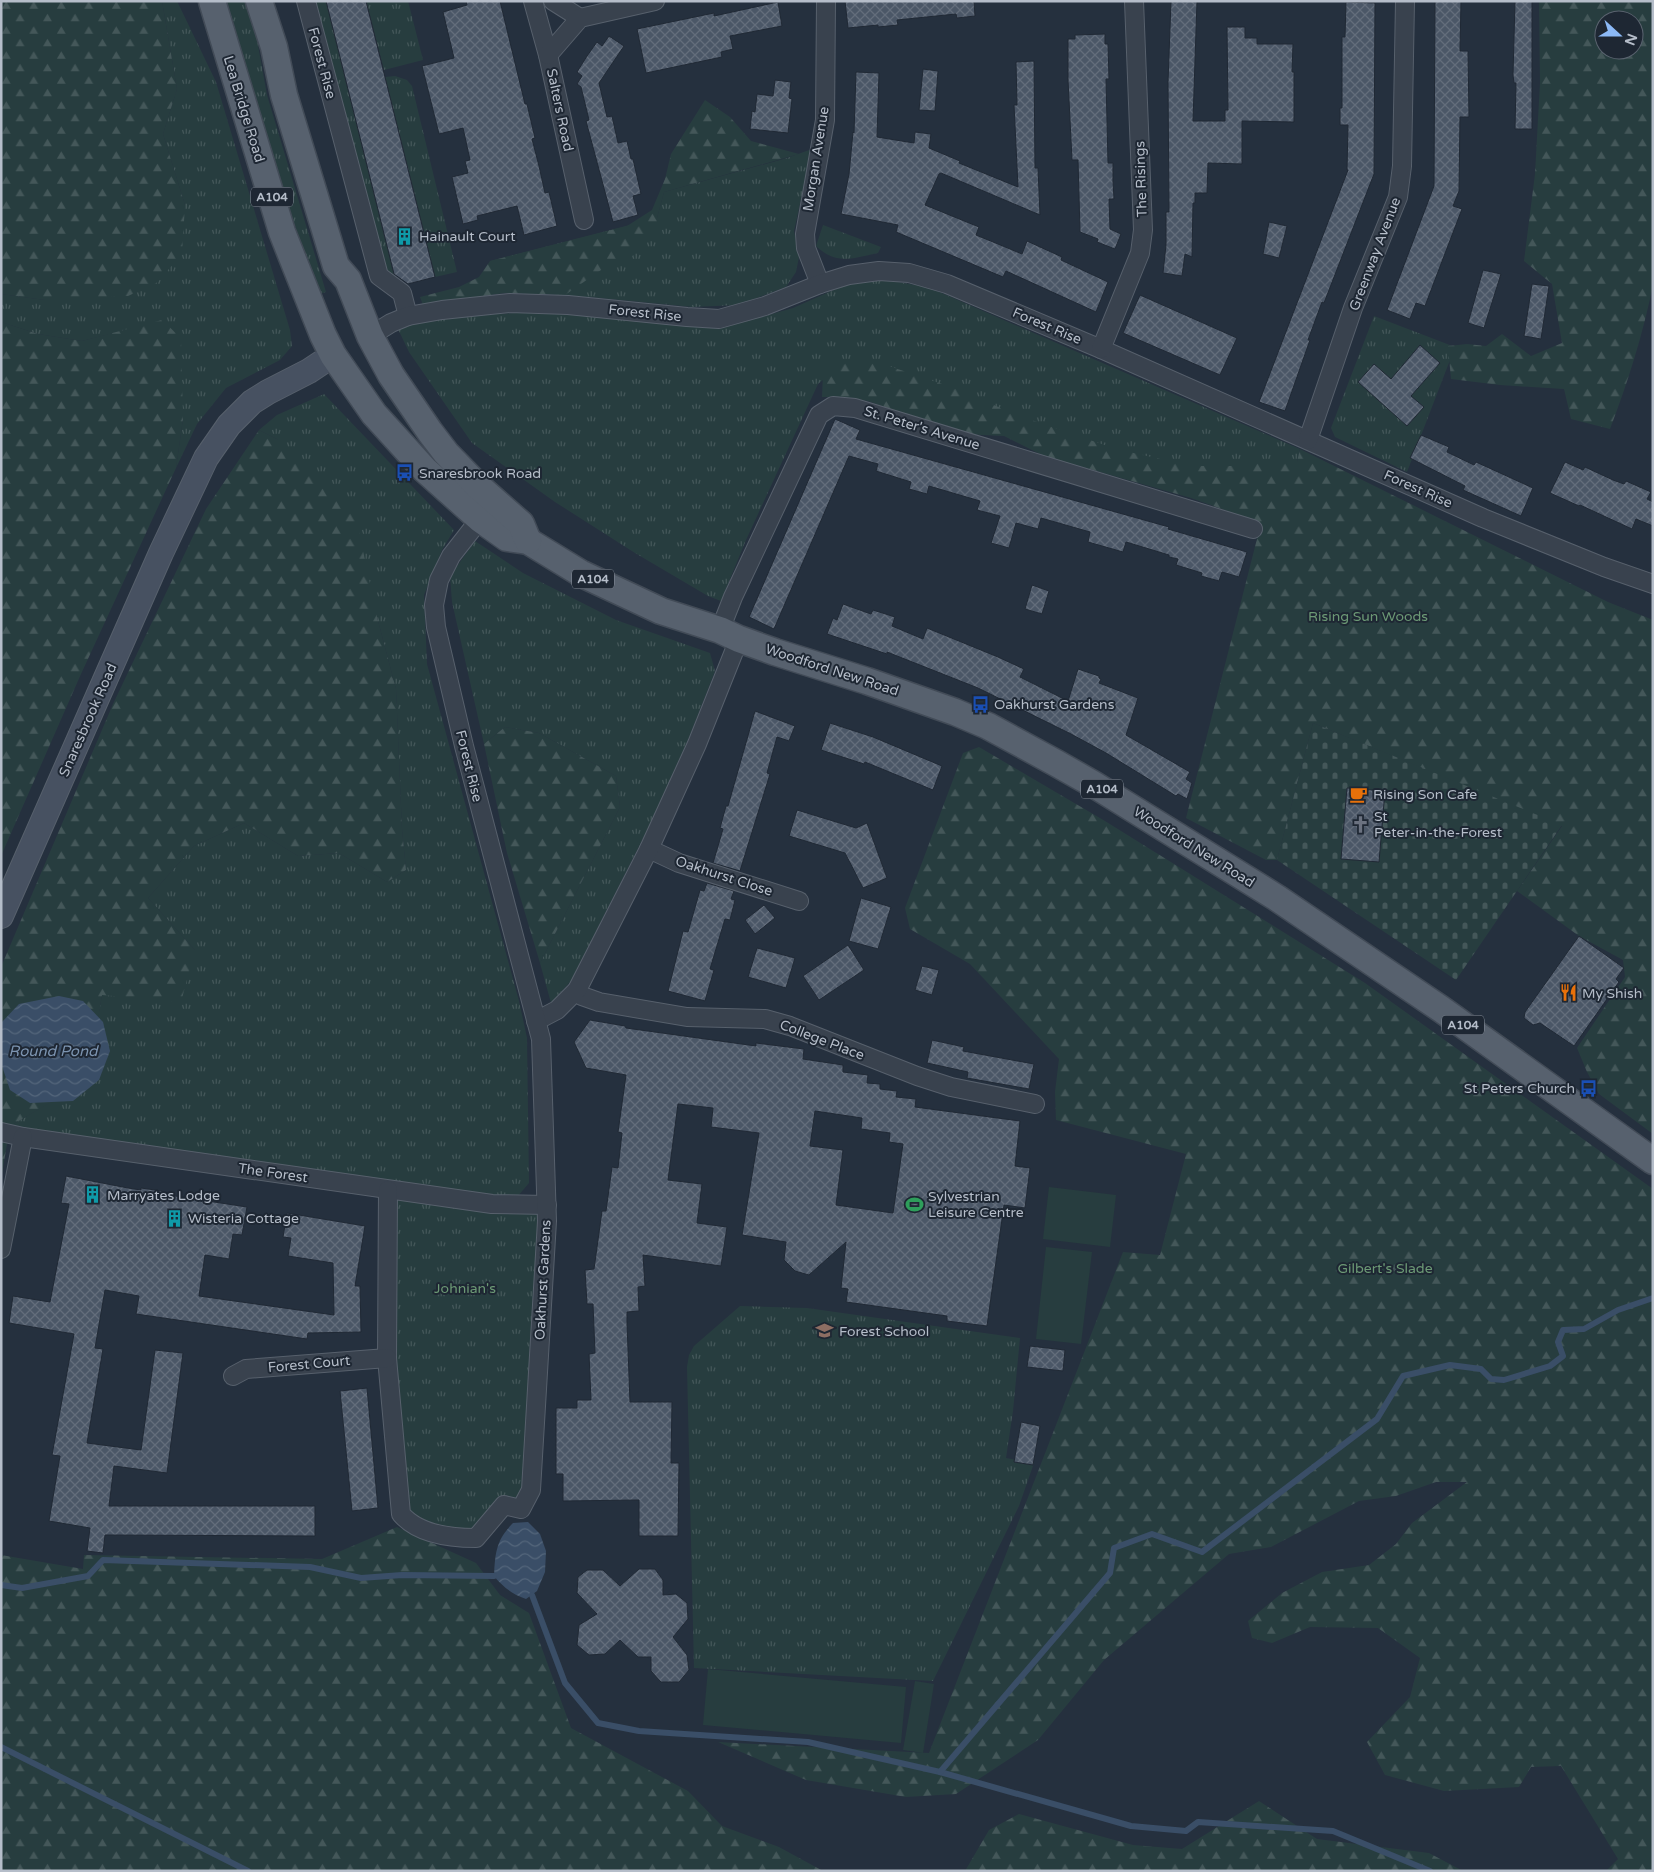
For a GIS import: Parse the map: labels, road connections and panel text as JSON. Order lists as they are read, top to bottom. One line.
{"streets":{"main road":["Lea Bridge Road","A104","Woodford New Road"],"street":["Forest Rise","Salters Road","Morgan Avenue","The Risings","Greenway Avenue","St. Peter's Avenue","Snaresbrook Road","Oakhurst Close","College Place","The Forest","Oakhurst Gardens","Forest Court"]},"crossings":[["Forest Rise","Lea Bridge Road"],["Forest Rise","Morgan Avenue"],["Forest Rise","The Risings"],["Forest Rise","A104"],["Forest Rise","Greenway Avenue"],["Forest Rise","Woodford New Road"],["Forest Rise","Snaresbrook Road"],["Forest Rise","Oakhurst Gardens"],["Lea Bridge Road","A104"],["Lea Bridge Road","Woodford New Road"],["Lea Bridge Road","Snaresbrook Road"],["A104","Woodford New Road"],["A104","Snaresbrook Road"],["St. Peter's Avenue","Woodford New Road"],["Woodford New Road","Snaresbrook Road"],["The Forest","Oakhurst Gardens"],["Oakhurst Gardens","Forest Court"]],"water":["Round Pond"],"parks":["Rising Sun Woods","Gilbert's Slade","Johnian's"],"places":{"building":["Hainault Court","Marryates Lodge","Wisteria Cottage"],"bus stop":["Snaresbrook Road","Oakhurst Gardens","St Peters Church"],"cafe":["Rising Son Cafe"],"church":["St Peter-in-the-Forest"],"restaurant":["My Shish"],"sports":["Sylvestrian Leisure Centre"],"school or university":["Forest School"]},"north":"right"}
